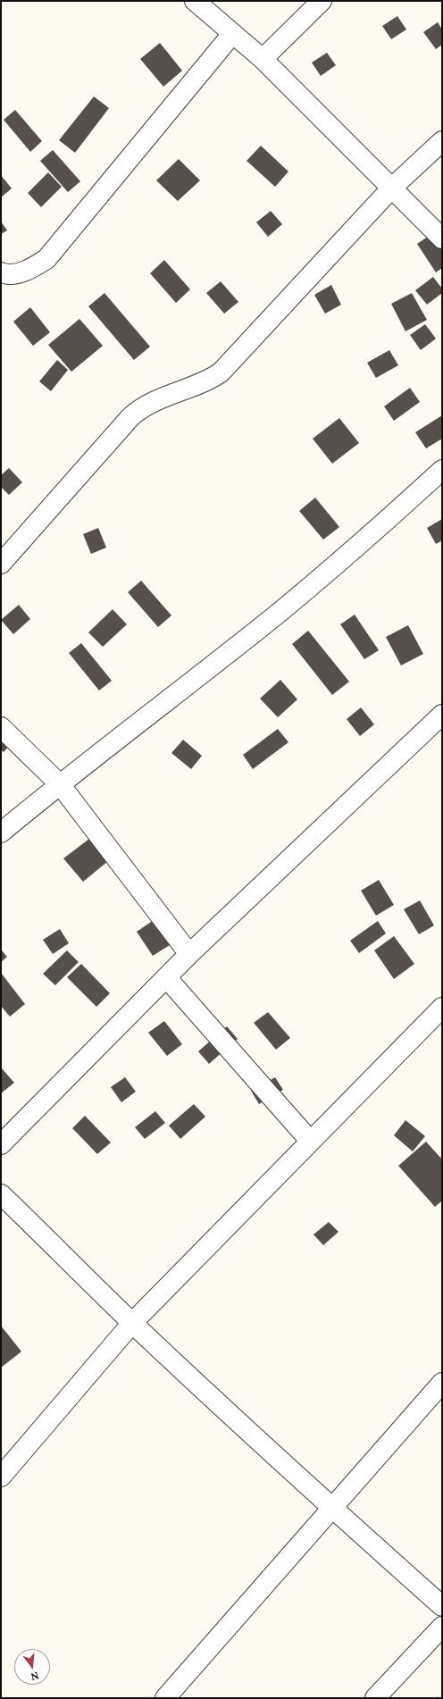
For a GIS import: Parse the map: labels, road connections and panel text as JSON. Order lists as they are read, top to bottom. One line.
{"north":"bottom"}
